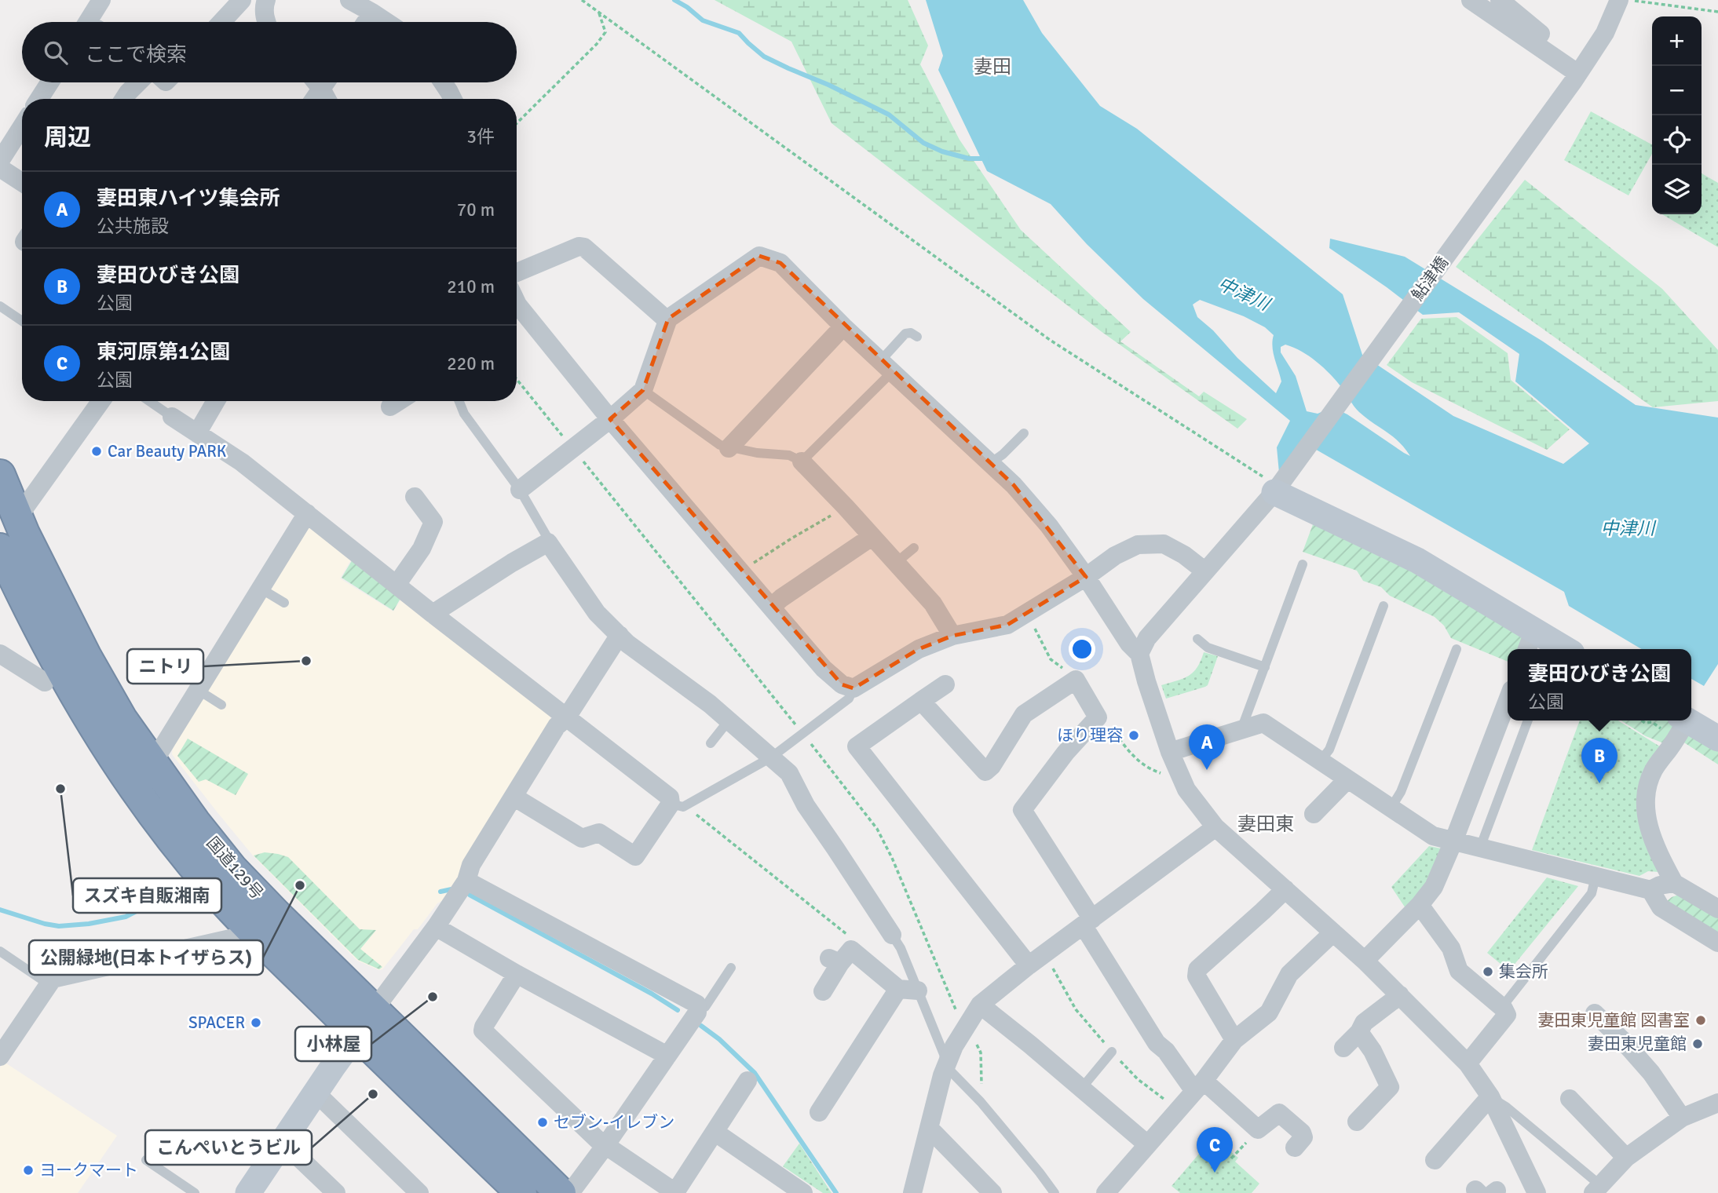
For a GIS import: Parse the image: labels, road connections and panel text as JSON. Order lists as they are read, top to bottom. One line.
{"streets":{"highway":["国道129号"],"street":["鮎津橋"]},"districts":["妻田","妻田東"],"water":["中津川"],"places":["Car Beauty PARK","ニトリ","ほり理容","スズキ自販湘南","公開緑地(日本トイザらス)","集会所","小林屋","妻田東児童館 図書室","SPACER","妻田東児童館","こんぺいとうビル","セブン-イレブン","ヨークマート"],"page":{"map_buttons":["+","−"],"search":"ここで検索","heading":["周辺","3件"],"list":[{"mark":"A","name":"妻田東ハイツ集会所","note":"公共施設","value":"70 m"},{"mark":"B","name":"妻田ひびき公園","note":"公園","value":"210 m"},{"mark":"C","name":"東河原第1公園","note":"公園","value":"220 m"}],"popup":["妻田ひびき公園","公園"],"pins":["A","B","C"]}}
